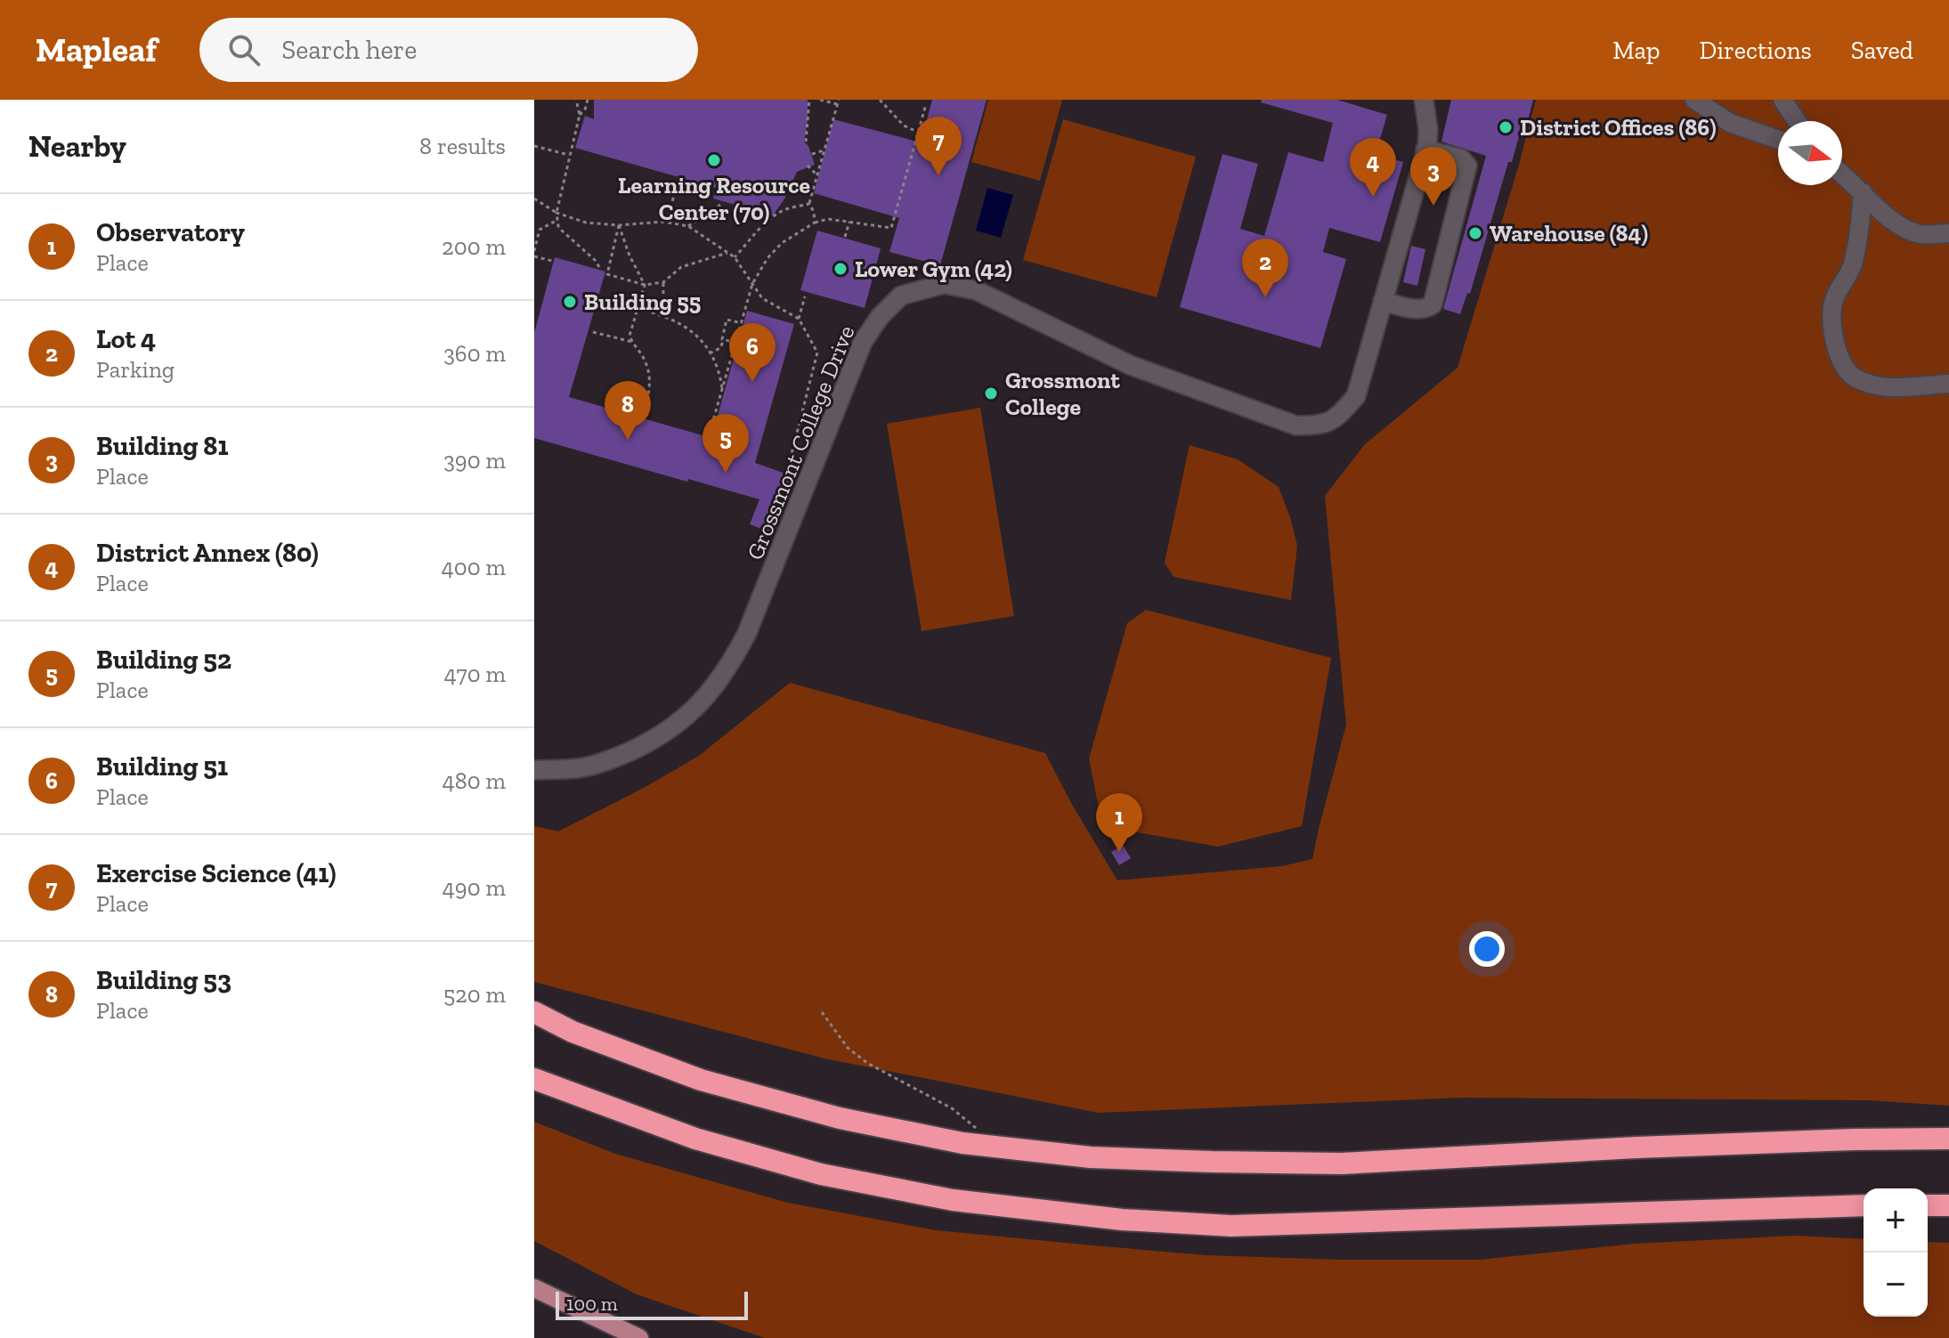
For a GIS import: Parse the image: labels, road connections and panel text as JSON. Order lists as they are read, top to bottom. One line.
{"streets":{"street":["Grossmont College Drive"]},"places":["District Offices (86)","Learning Resource Center (70)","Warehouse (84)","Lower Gym (42)","Building 55","Grossmont College"],"scale_bar":"100 m","north":"right","page":{"header":"Mapleaf","search":"Search here","nav":["Map","Directions","Saved"],"heading":["Nearby","8 results"],"pins":["7","4","3","2","6","8","5","1"],"list":[{"mark":"1","name":"Observatory","note":"Place","value":"200 m"},{"mark":"2","name":"Lot 4","note":"Parking","value":"360 m"},{"mark":"3","name":"Building 81","note":"Place","value":"390 m"},{"mark":"4","name":"District Annex (80)","note":"Place","value":"400 m"},{"mark":"5","name":"Building 52","note":"Place","value":"470 m"},{"mark":"6","name":"Building 51","note":"Place","value":"480 m"},{"mark":"7","name":"Exercise Science (41)","note":"Place","value":"490 m"},{"mark":"8","name":"Building 53","note":"Place","value":"520 m"}],"map_buttons":["+","−"],"scale":"100 m"}}
